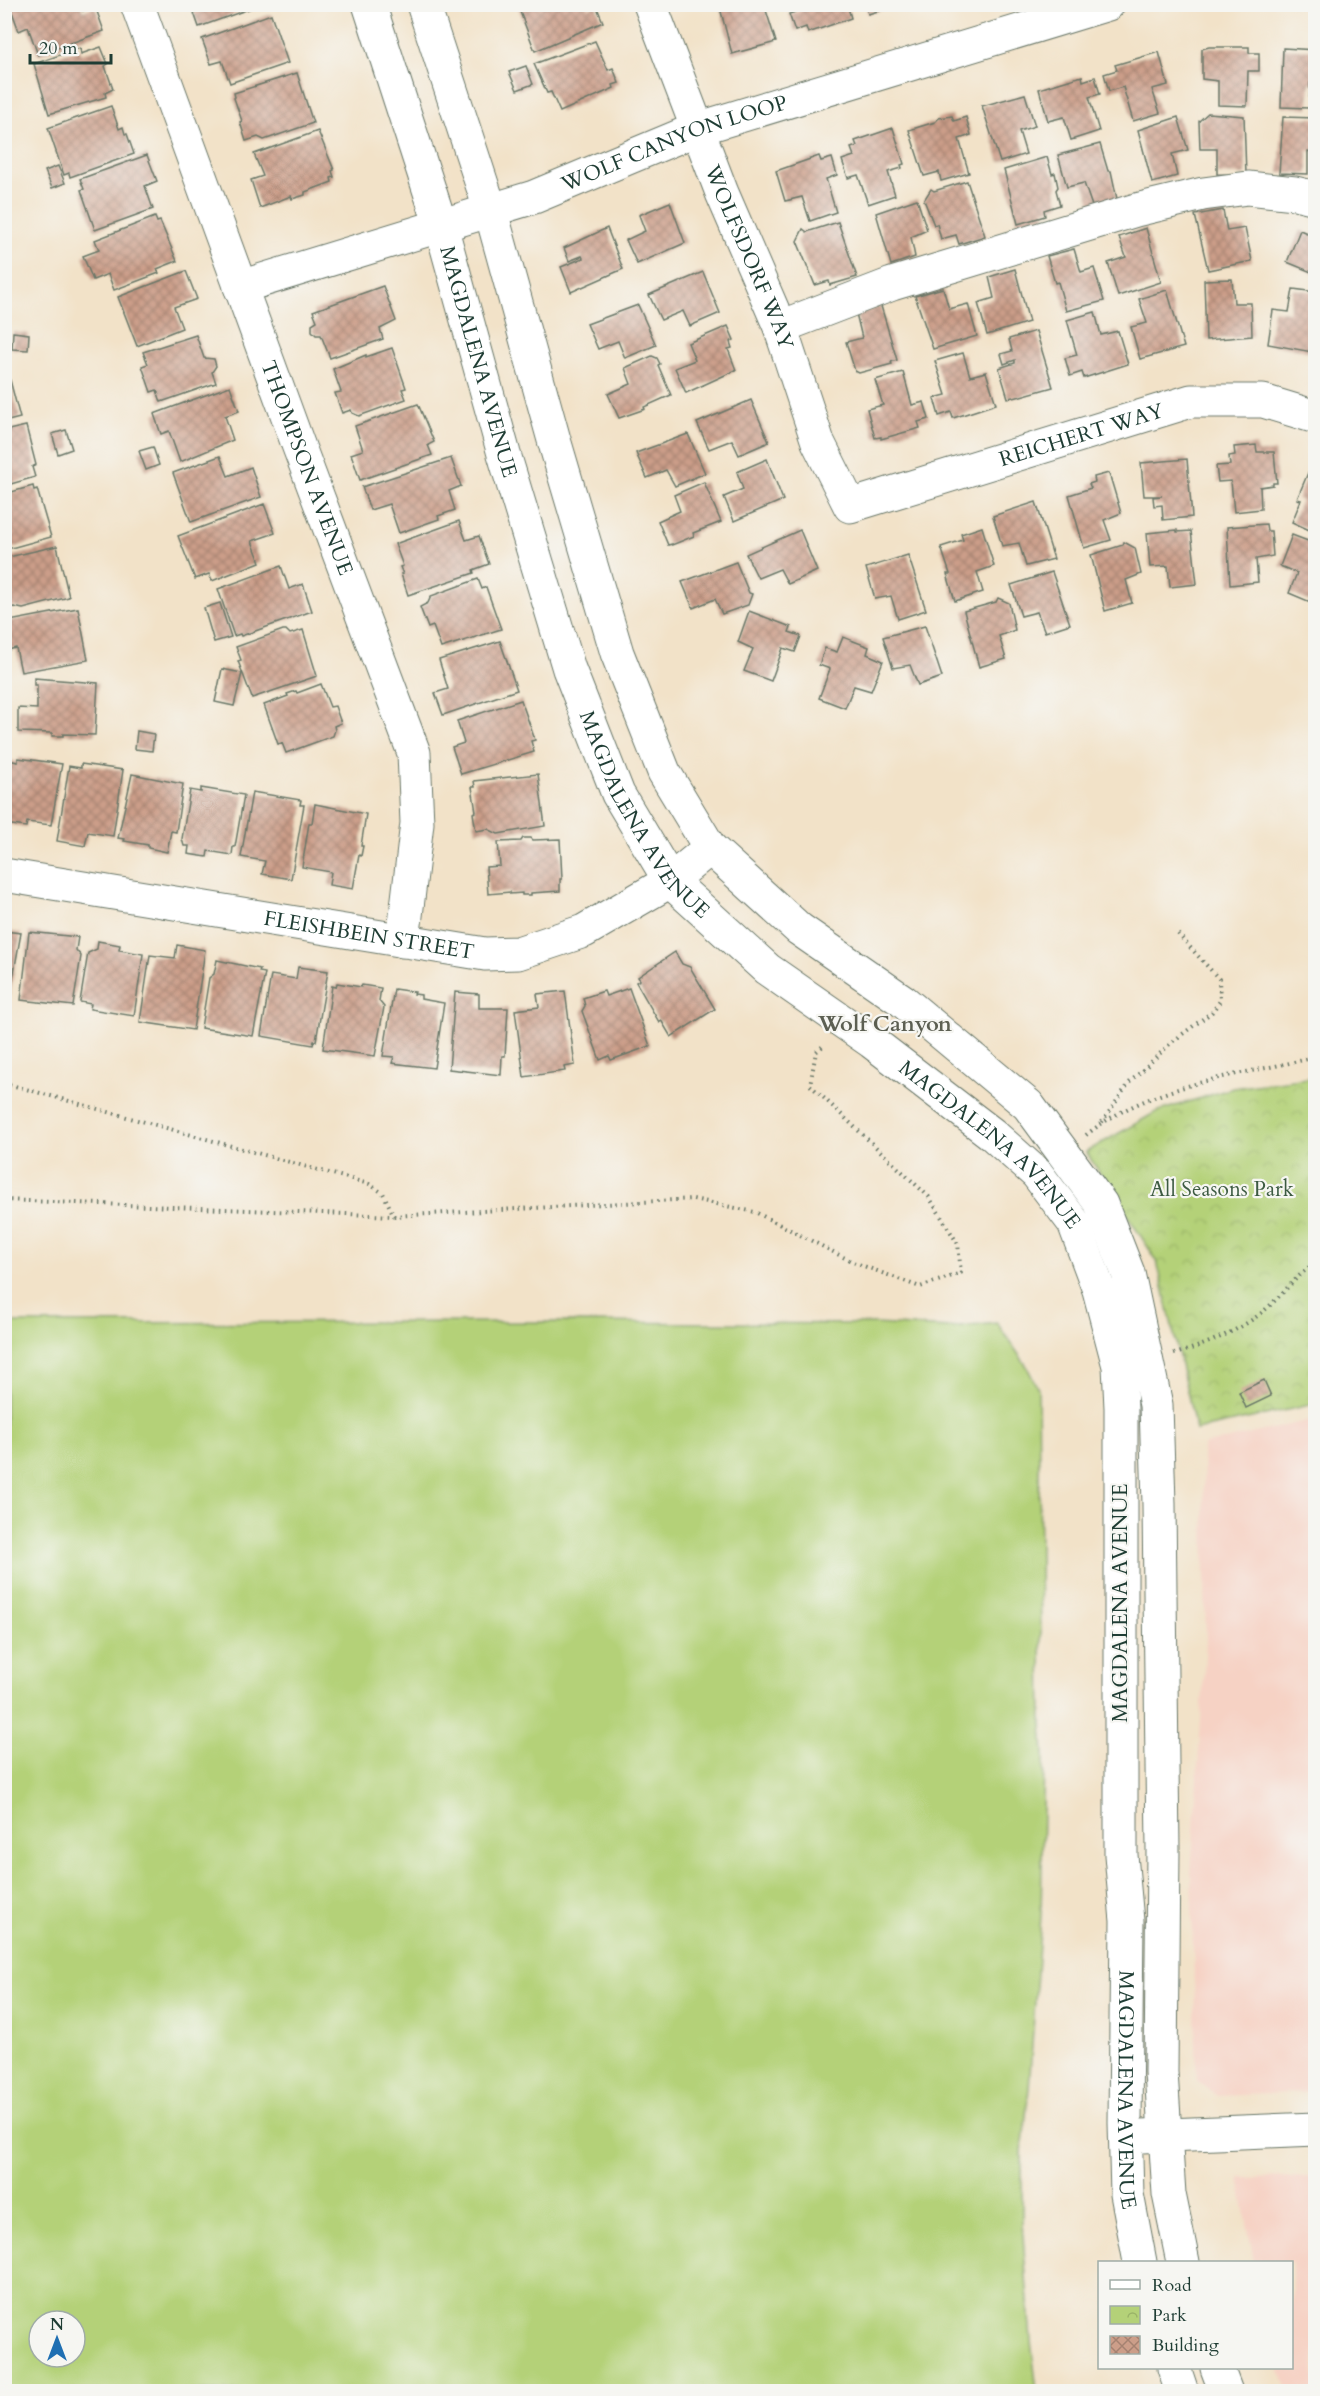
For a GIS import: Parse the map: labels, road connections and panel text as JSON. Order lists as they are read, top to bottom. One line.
{"streets":{"street":["WOLF CANYON LOOP","WOLFSDORF WAY","MAGDALENA AVENUE","REICHERT WAY","THOMPSON AVENUE","FLEISHBEIN STREET"]},"crossings":[["WOLF CANYON LOOP","WOLFSDORF WAY"],["WOLF CANYON LOOP","MAGDALENA AVENUE"],["WOLF CANYON LOOP","THOMPSON AVENUE"],["WOLFSDORF WAY","REICHERT WAY"],["MAGDALENA AVENUE","FLEISHBEIN STREET"],["THOMPSON AVENUE","FLEISHBEIN STREET"]],"districts":["Wolf Canyon"],"parks":["All Seasons Park"],"legend":["Road","Park","Building"],"scale_bar":"20 m","north":"top"}
